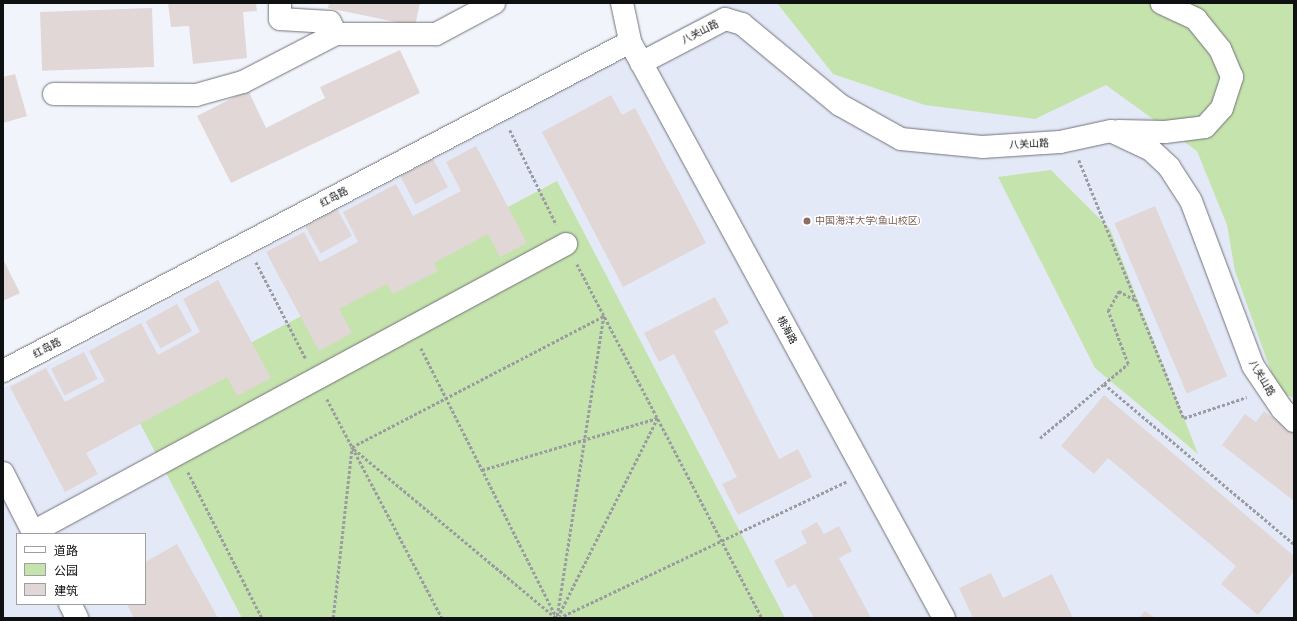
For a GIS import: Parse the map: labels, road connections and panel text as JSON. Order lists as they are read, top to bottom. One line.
{"streets":{"street":["八关山路","红岛路","桃海路"]},"crossings":[["八关山路","桃海路"],["红岛路","桃海路"]],"places":["中国海洋大学(鱼山校区)"],"legend":["道路","公园","建筑"]}
